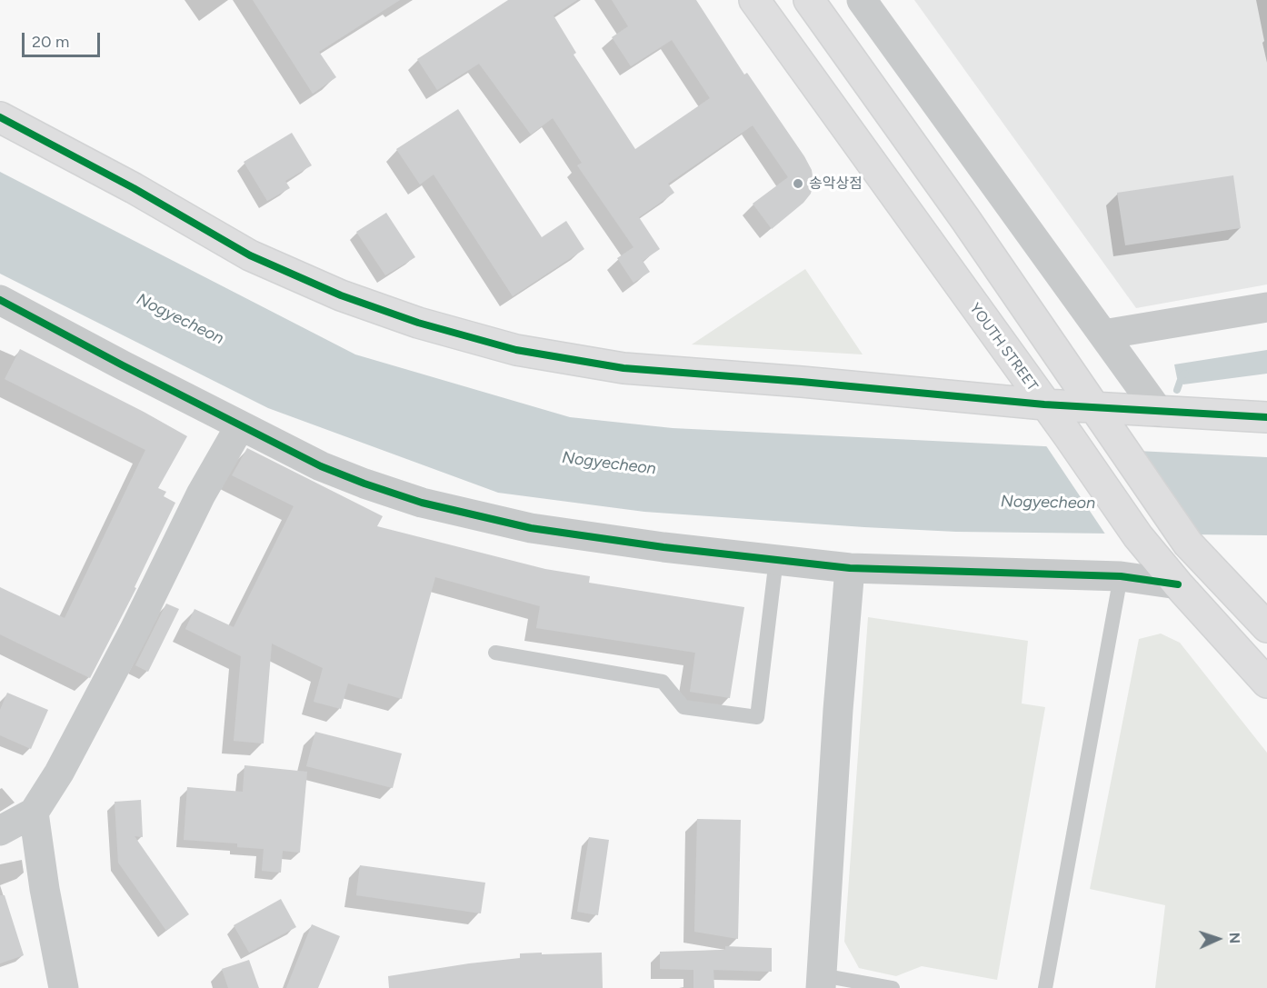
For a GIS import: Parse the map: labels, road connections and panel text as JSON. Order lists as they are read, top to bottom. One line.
{"streets":{"main road":["YOUTH STREET"]},"water":["Nogyecheon"],"places":["송악상점"],"scale_bar":"20 m","north":"right"}
